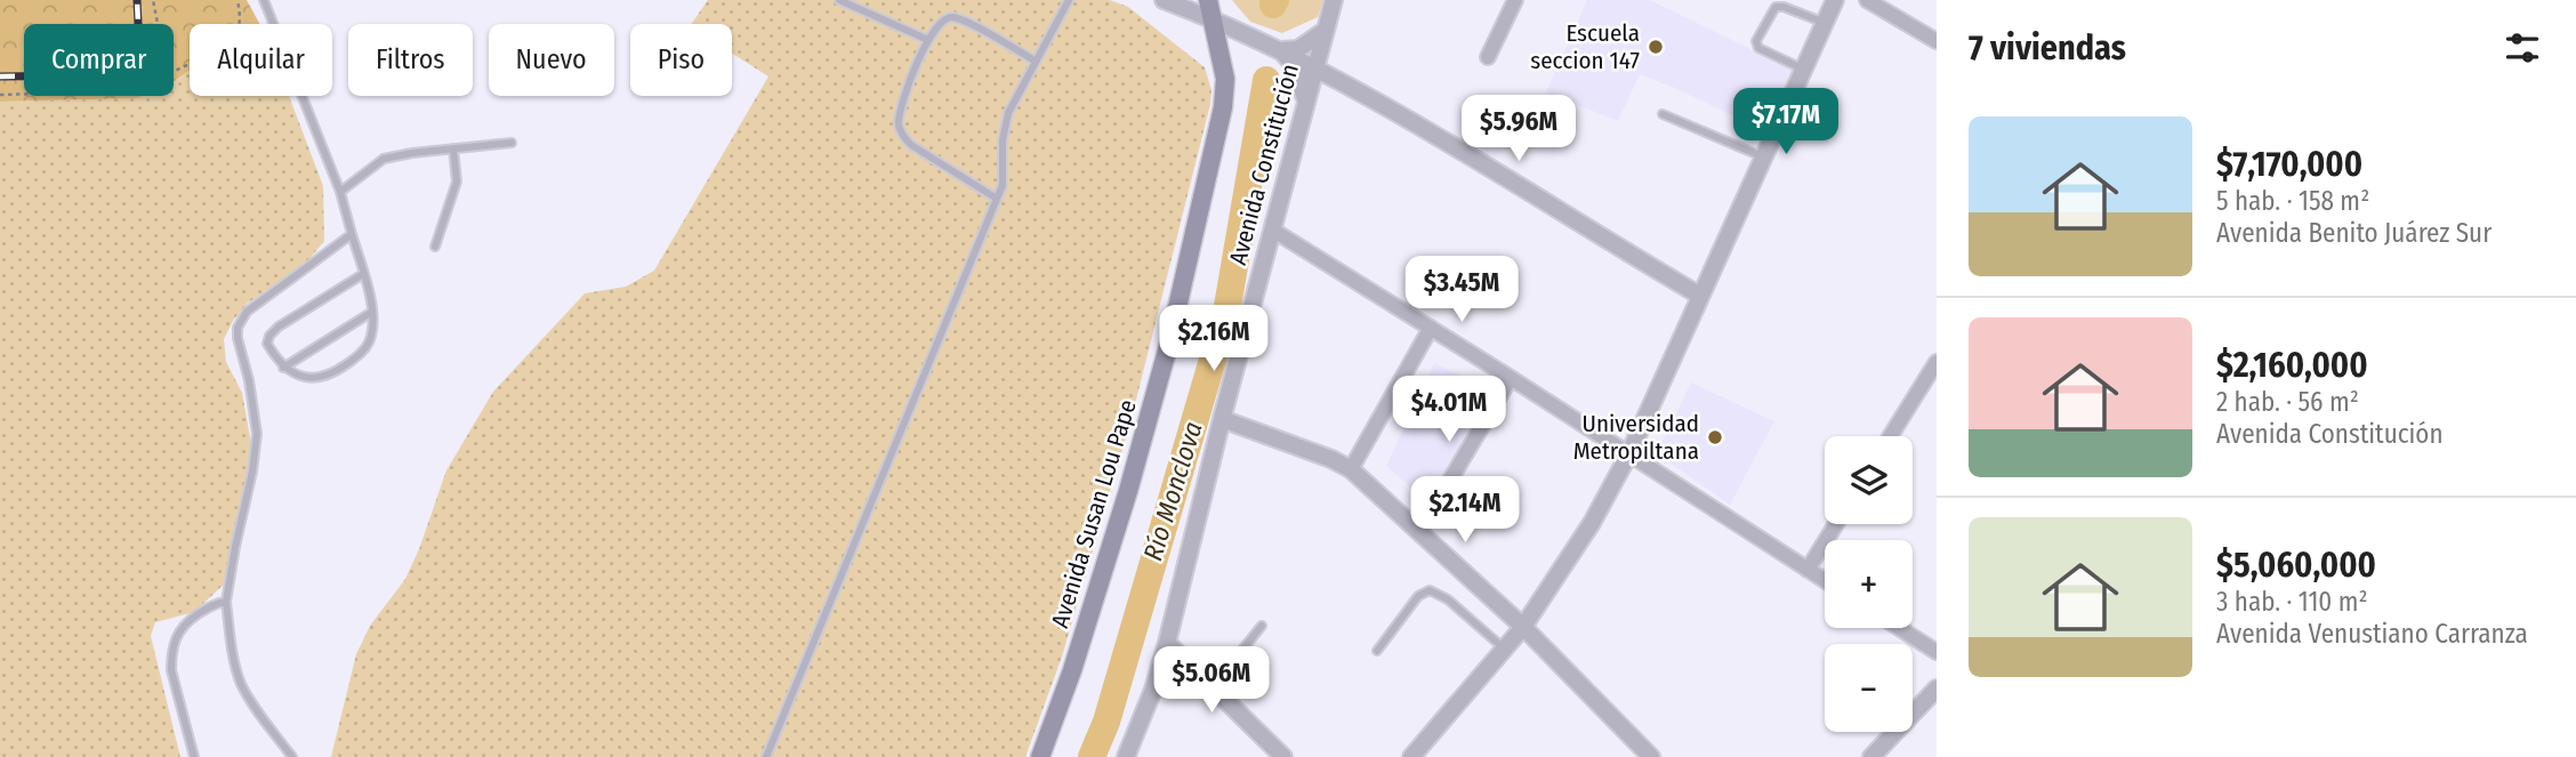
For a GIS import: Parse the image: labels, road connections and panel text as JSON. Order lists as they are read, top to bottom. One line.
{"streets":{"main road":["Avenida Susan Lou Pape"],"street":["Avenida Constitución"]},"water":["Río Monclova"],"places":["Escuela seccion 147","Universidad Metropiltana"],"page":{"heading":"7 viviendas","chip":["Comprar","Alquilar","Filtros","Nuevo","Piso"],"price":["$7.17M","$5.96M","$3.45M","$2.16M","$4.01M","$2.14M","$5.06M"],"list":[{"name":"$7,170,000","note":"5 hab. · 158 m² · Avenida Benito Juárez Sur"},{"name":"$2,160,000","note":"2 hab. · 56 m² · Avenida Constitución"},{"name":"$5,060,000","note":"3 hab. · 110 m² · Avenida Venustiano Carranza"}],"map_buttons":["+","−"]}}
